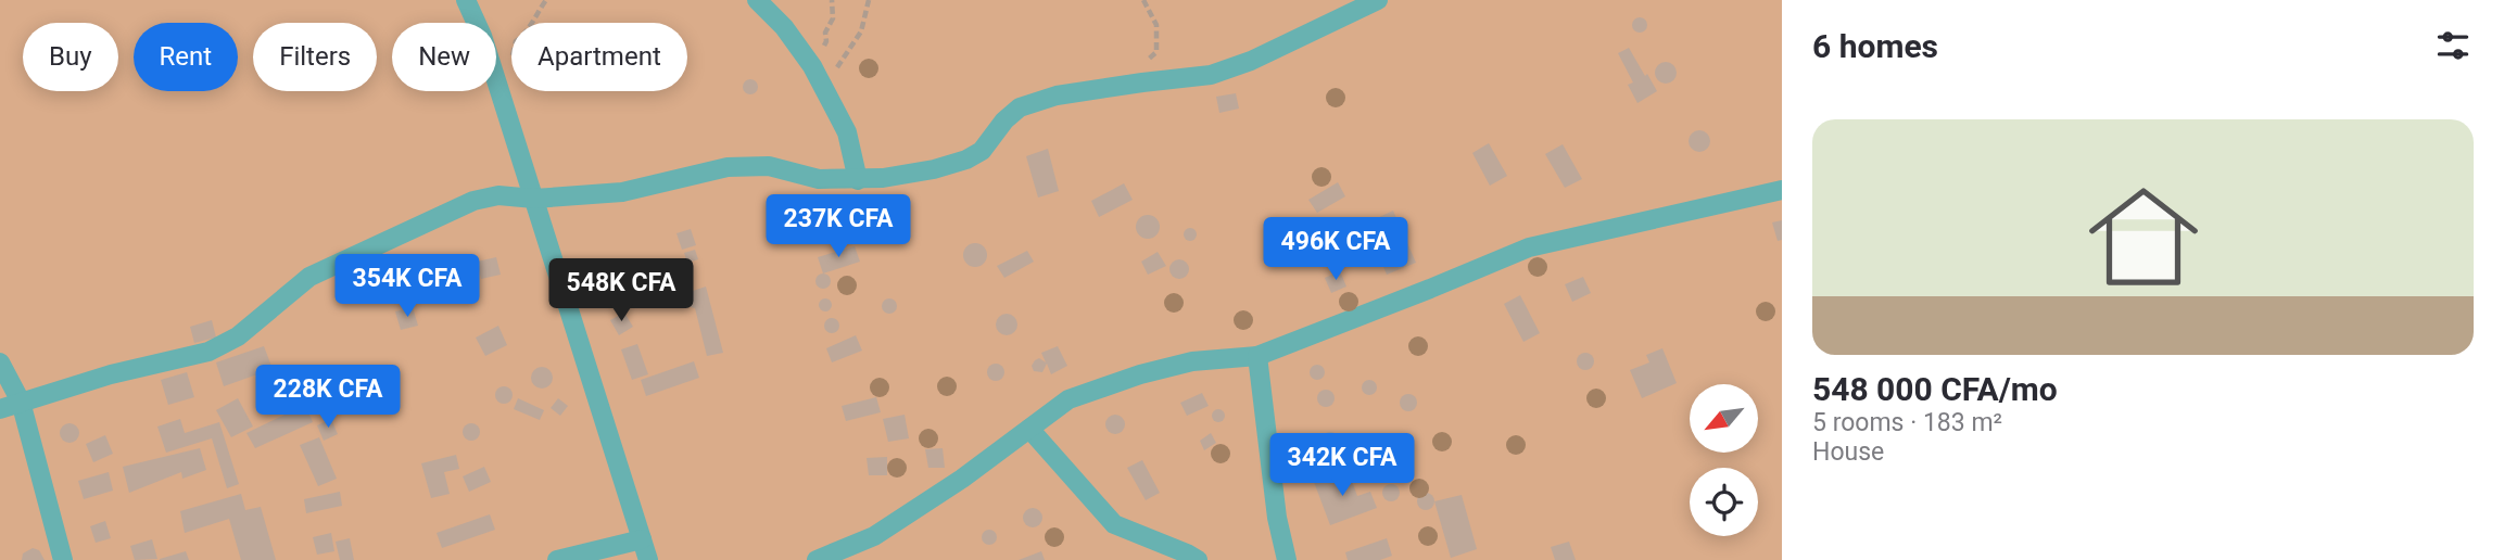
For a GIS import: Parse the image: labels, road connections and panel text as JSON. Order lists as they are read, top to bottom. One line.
{"north":"bottom left","page":{"heading":"6 homes","chip":["Buy","Rent","Filters","New","Apartment"],"list":[{"name":"548 000 CFA/mo","note":"5 rooms · 183 m² · House"}],"price":["237K CFA","496K CFA","354K CFA","548K CFA","228K CFA","342K CFA"]}}
